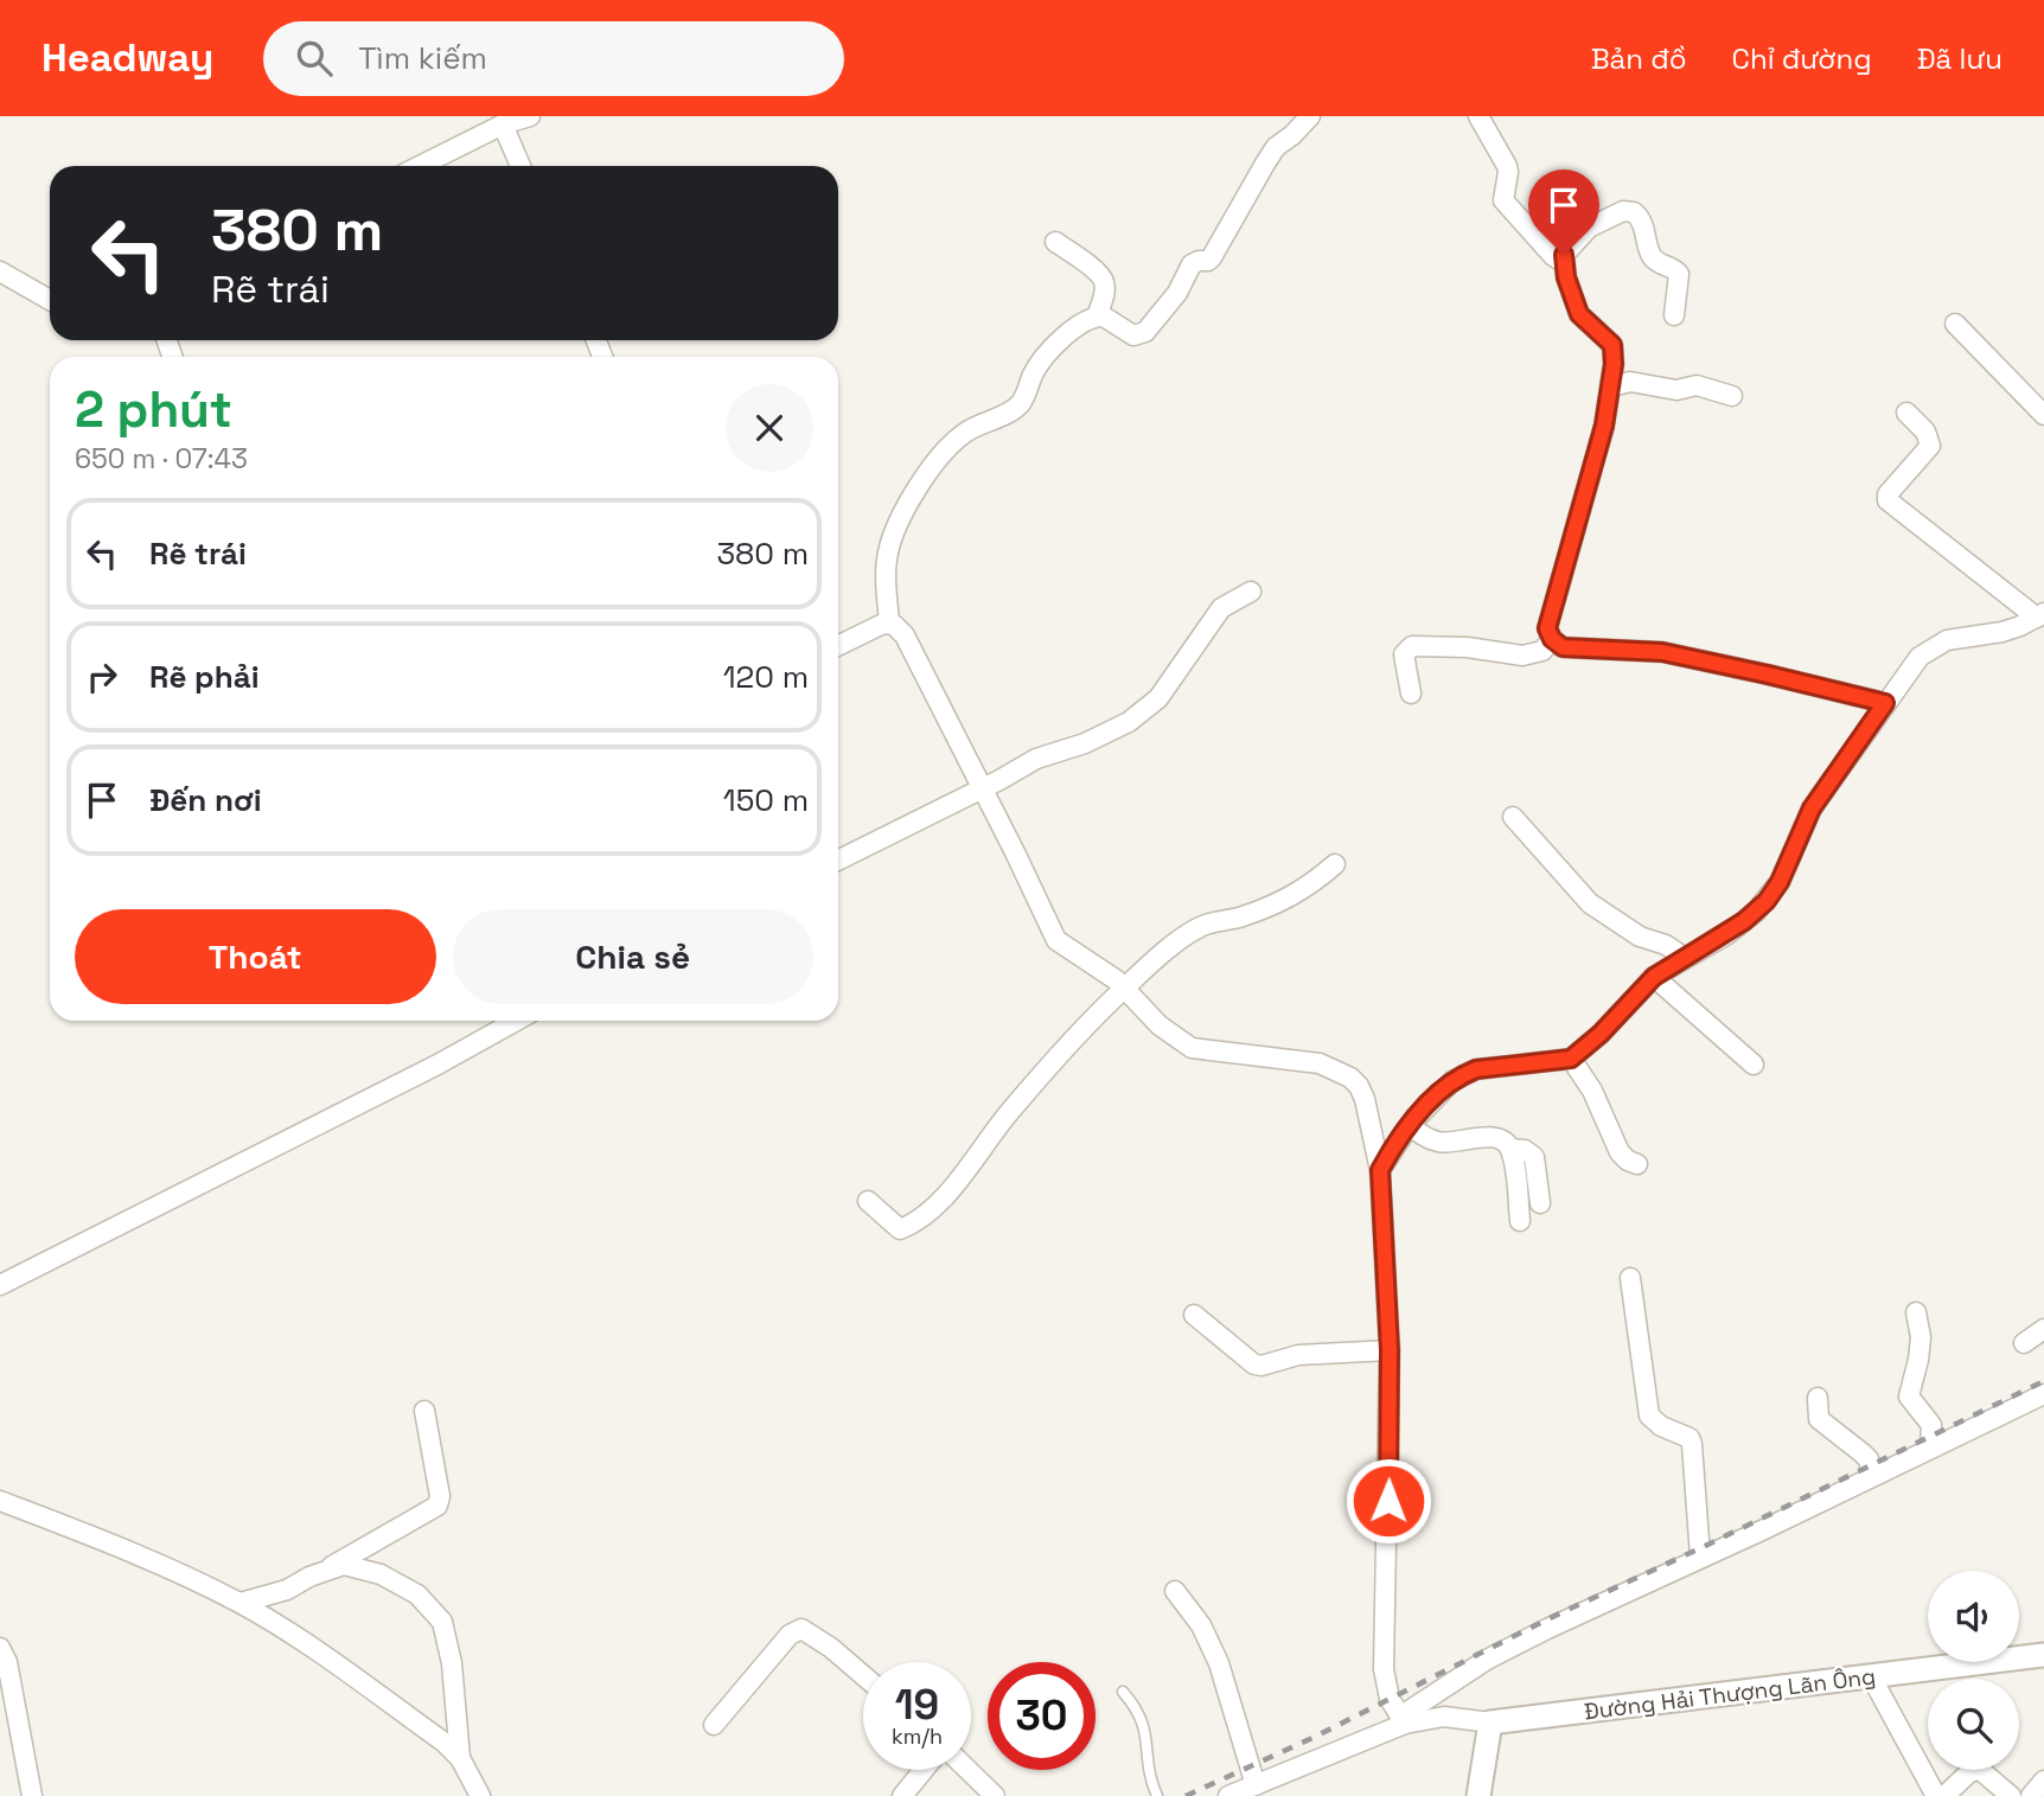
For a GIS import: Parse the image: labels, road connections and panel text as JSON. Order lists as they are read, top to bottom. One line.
{"streets":{"street":["Đường Hải Thượng Lãn Ông"]},"page":{"header":"Headway","search":"Tìm kiếm","nav":["Bản đồ","Chỉ đường","Đã lưu"],"turn":["380 m","Rẽ trái"],"heading":["2 phút","650 m · 07:43"],"list":[{"name":"Rẽ trái","value":"380 m"},{"name":"Rẽ phải","value":"120 m"},{"name":"Đến nơi","value":"150 m"}],"buttons":["Thoát","Chia sẻ"],"speed":"19 km/h","limit":"30"}}
